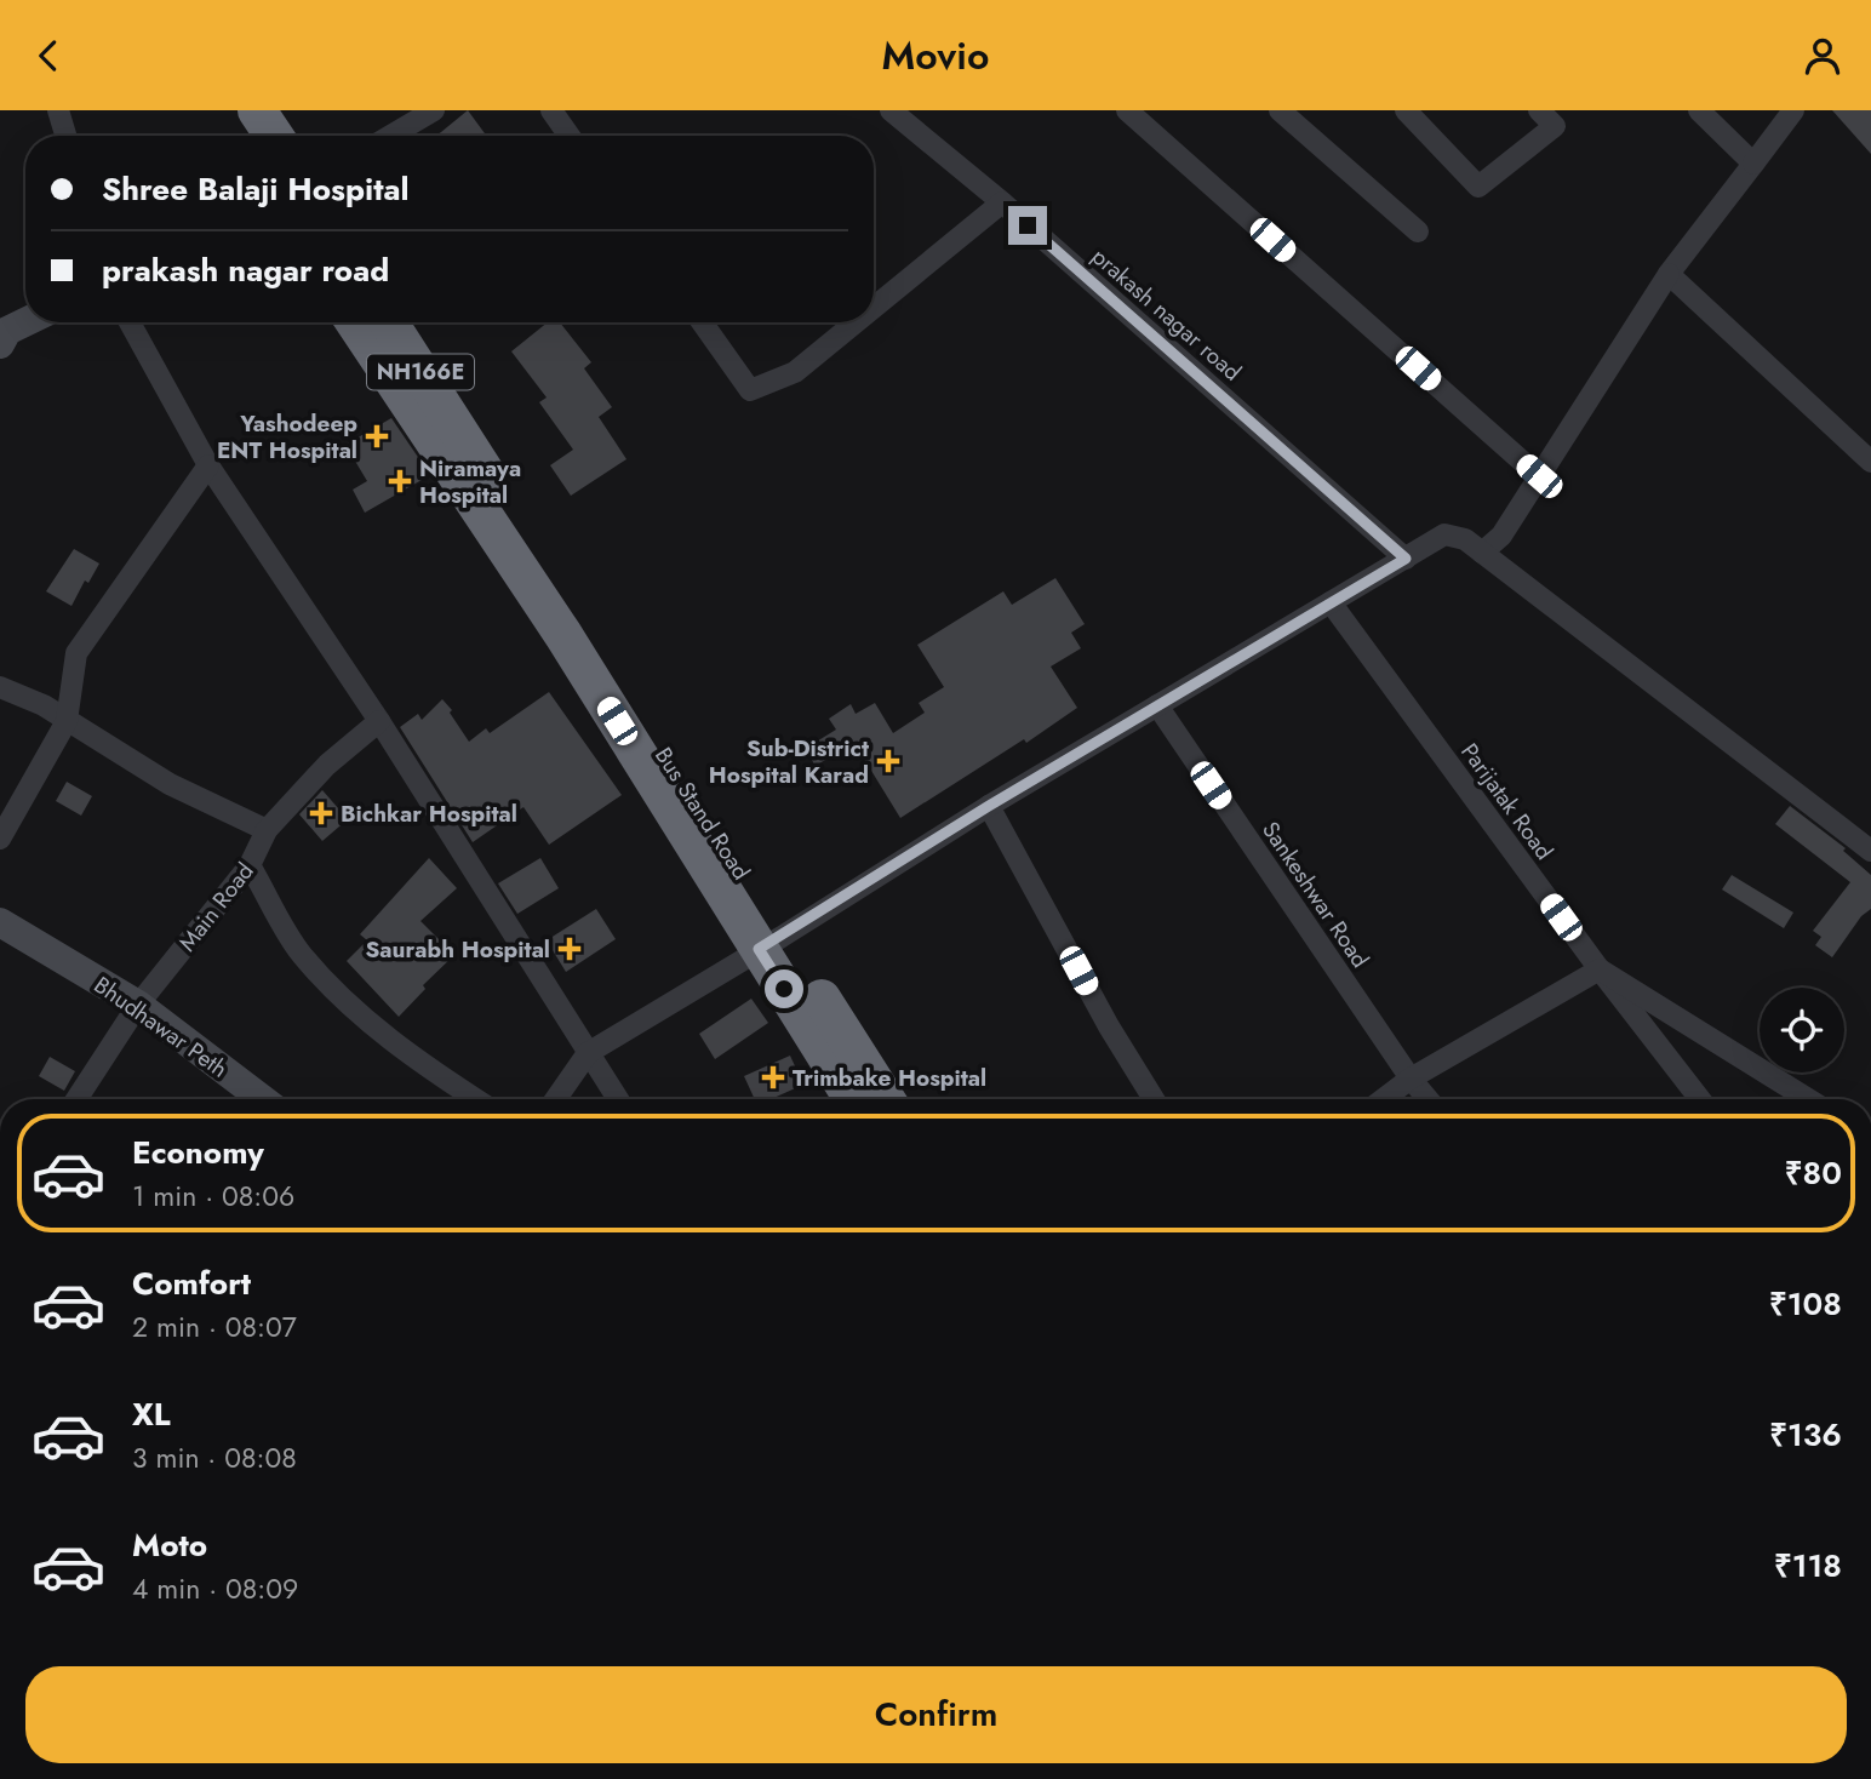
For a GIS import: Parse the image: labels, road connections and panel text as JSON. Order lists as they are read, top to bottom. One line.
{"streets":{"highway":["NH166E","Bus Stand Road"],"street":["prakash nagar road","Parijatak Road","Sankeshwar Road","Main Road","Bhudhawar Peth"]},"crossings":[["NH166E","Bus Stand Road"],["Main Road","Bhudhawar Peth"]],"places":{"health":["Yashodeep ENT Hospital","Niramaya Hospital","Sub-District Hospital Karad","Bichkar Hospital","Saurabh Hospital","Trimbake Hospital"]},"page":{"header":"Movio","banner":["Shree Balaji Hospital","prakash nagar road"],"list":[{"name":"Economy","note":"1 min · 08:06","value":"₹80"},{"name":"Comfort","note":"2 min · 08:07","value":"₹108"},{"name":"XL","note":"3 min · 08:08","value":"₹136"},{"name":"Moto","note":"4 min · 08:09","value":"₹118"}],"buttons":"Confirm"}}
